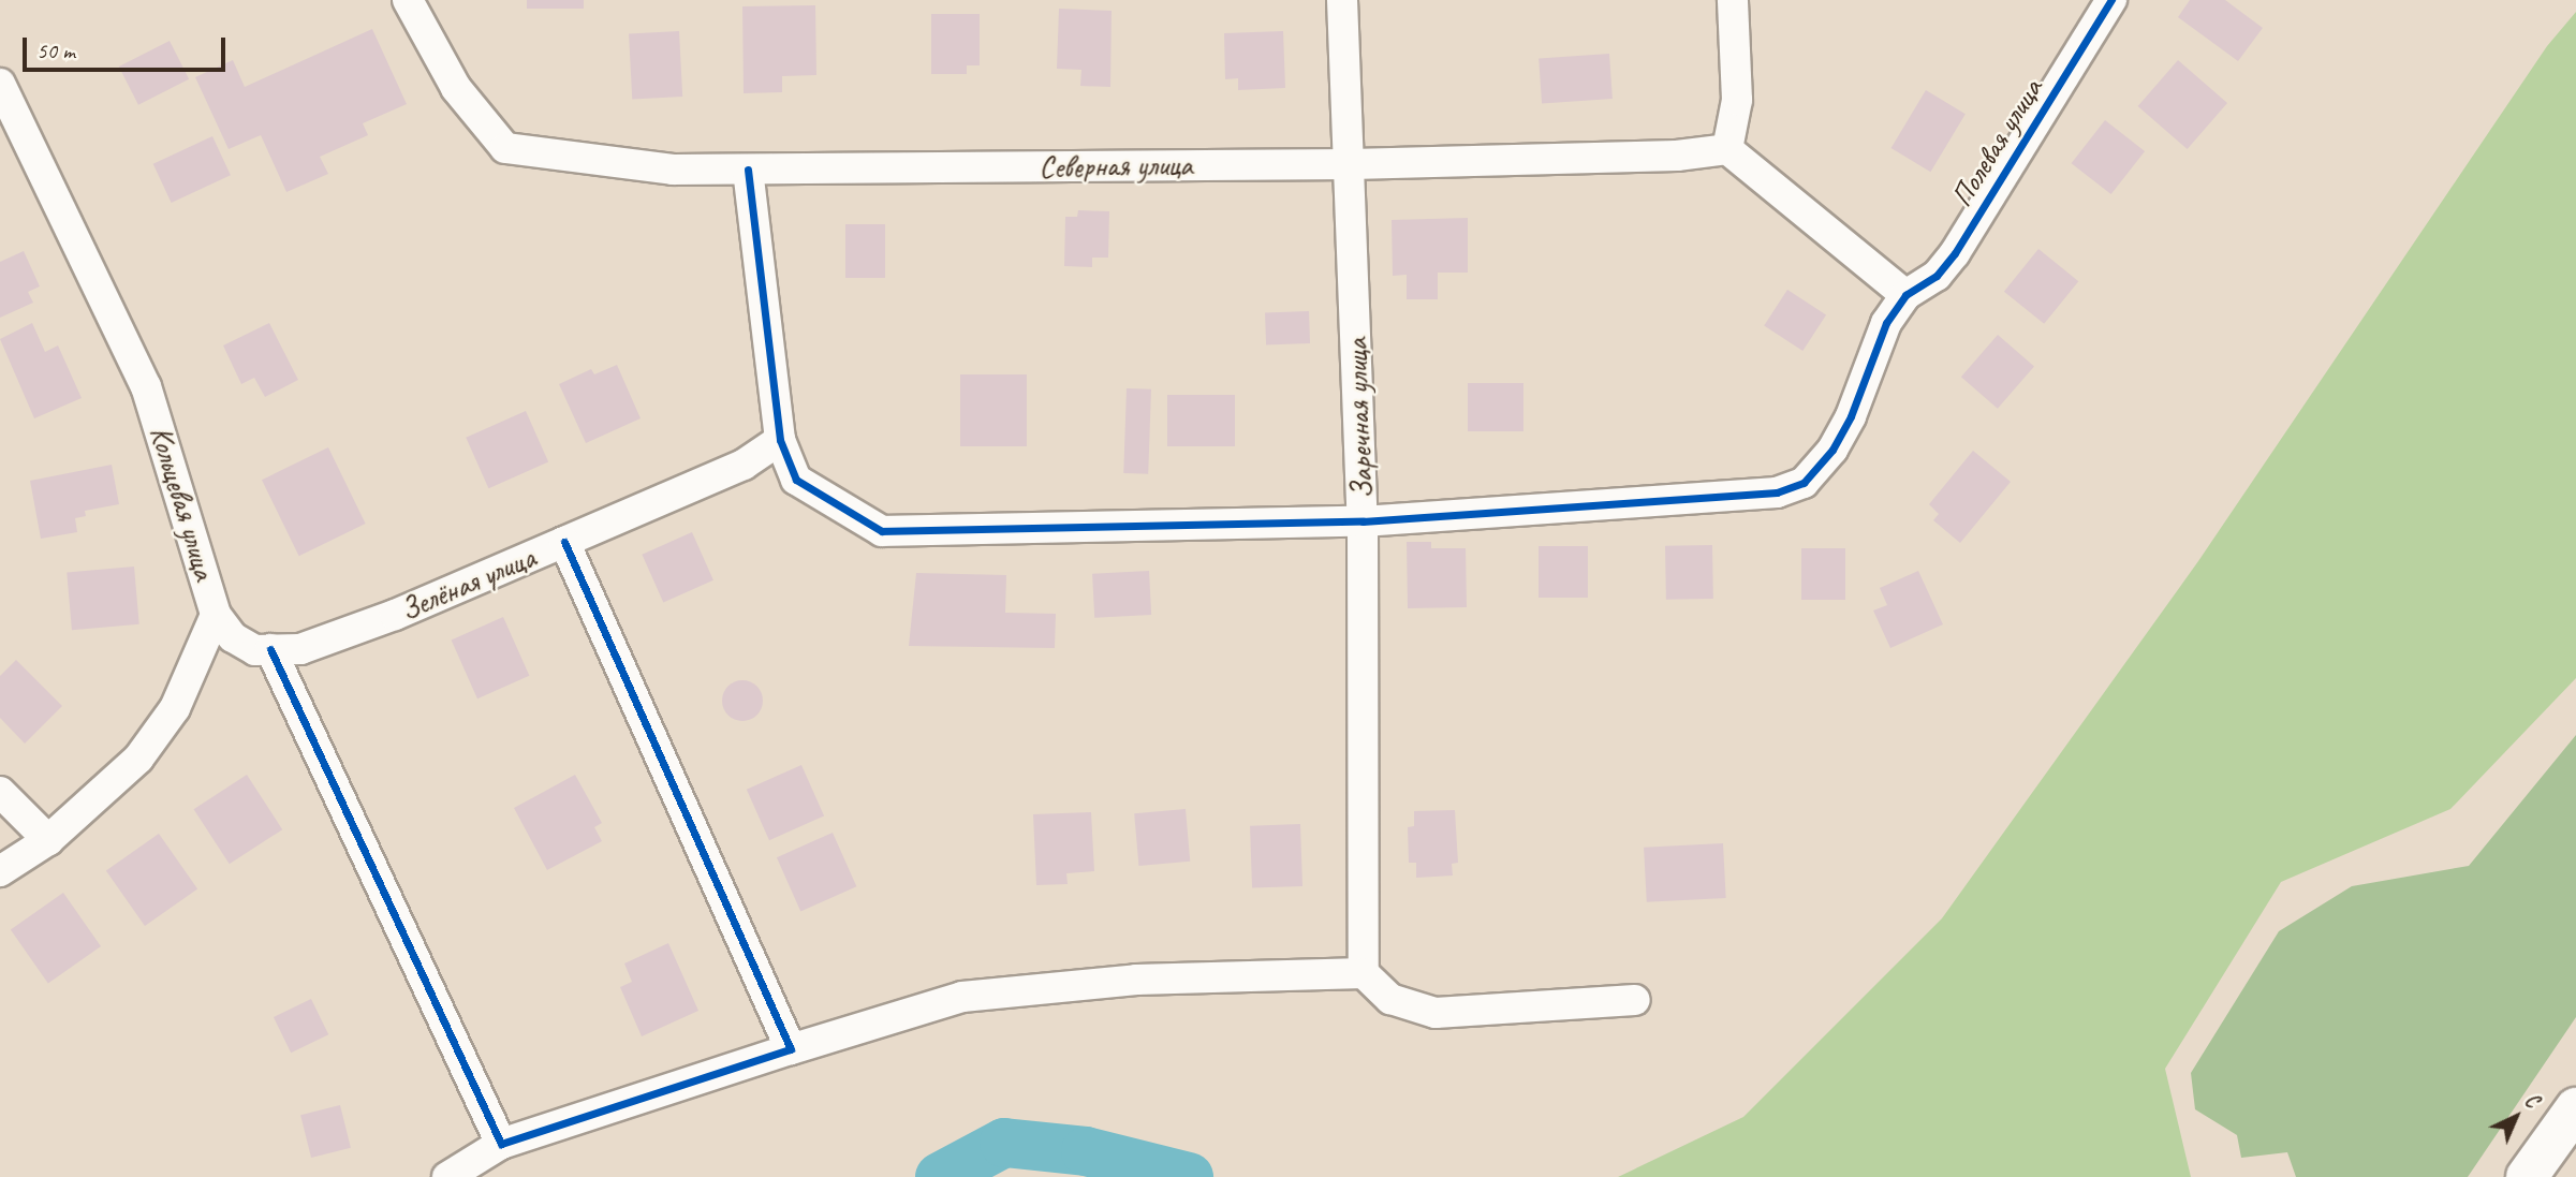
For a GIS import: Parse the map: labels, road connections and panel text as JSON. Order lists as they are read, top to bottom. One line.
{"streets":{"street":["Полевая улица","Северная улица","Заречная улица","Кольцевая улица","Зелёная улица"]},"crossings":[["Северная улица","Заречная улица"]],"scale_bar":"50 m","north":"top right"}
